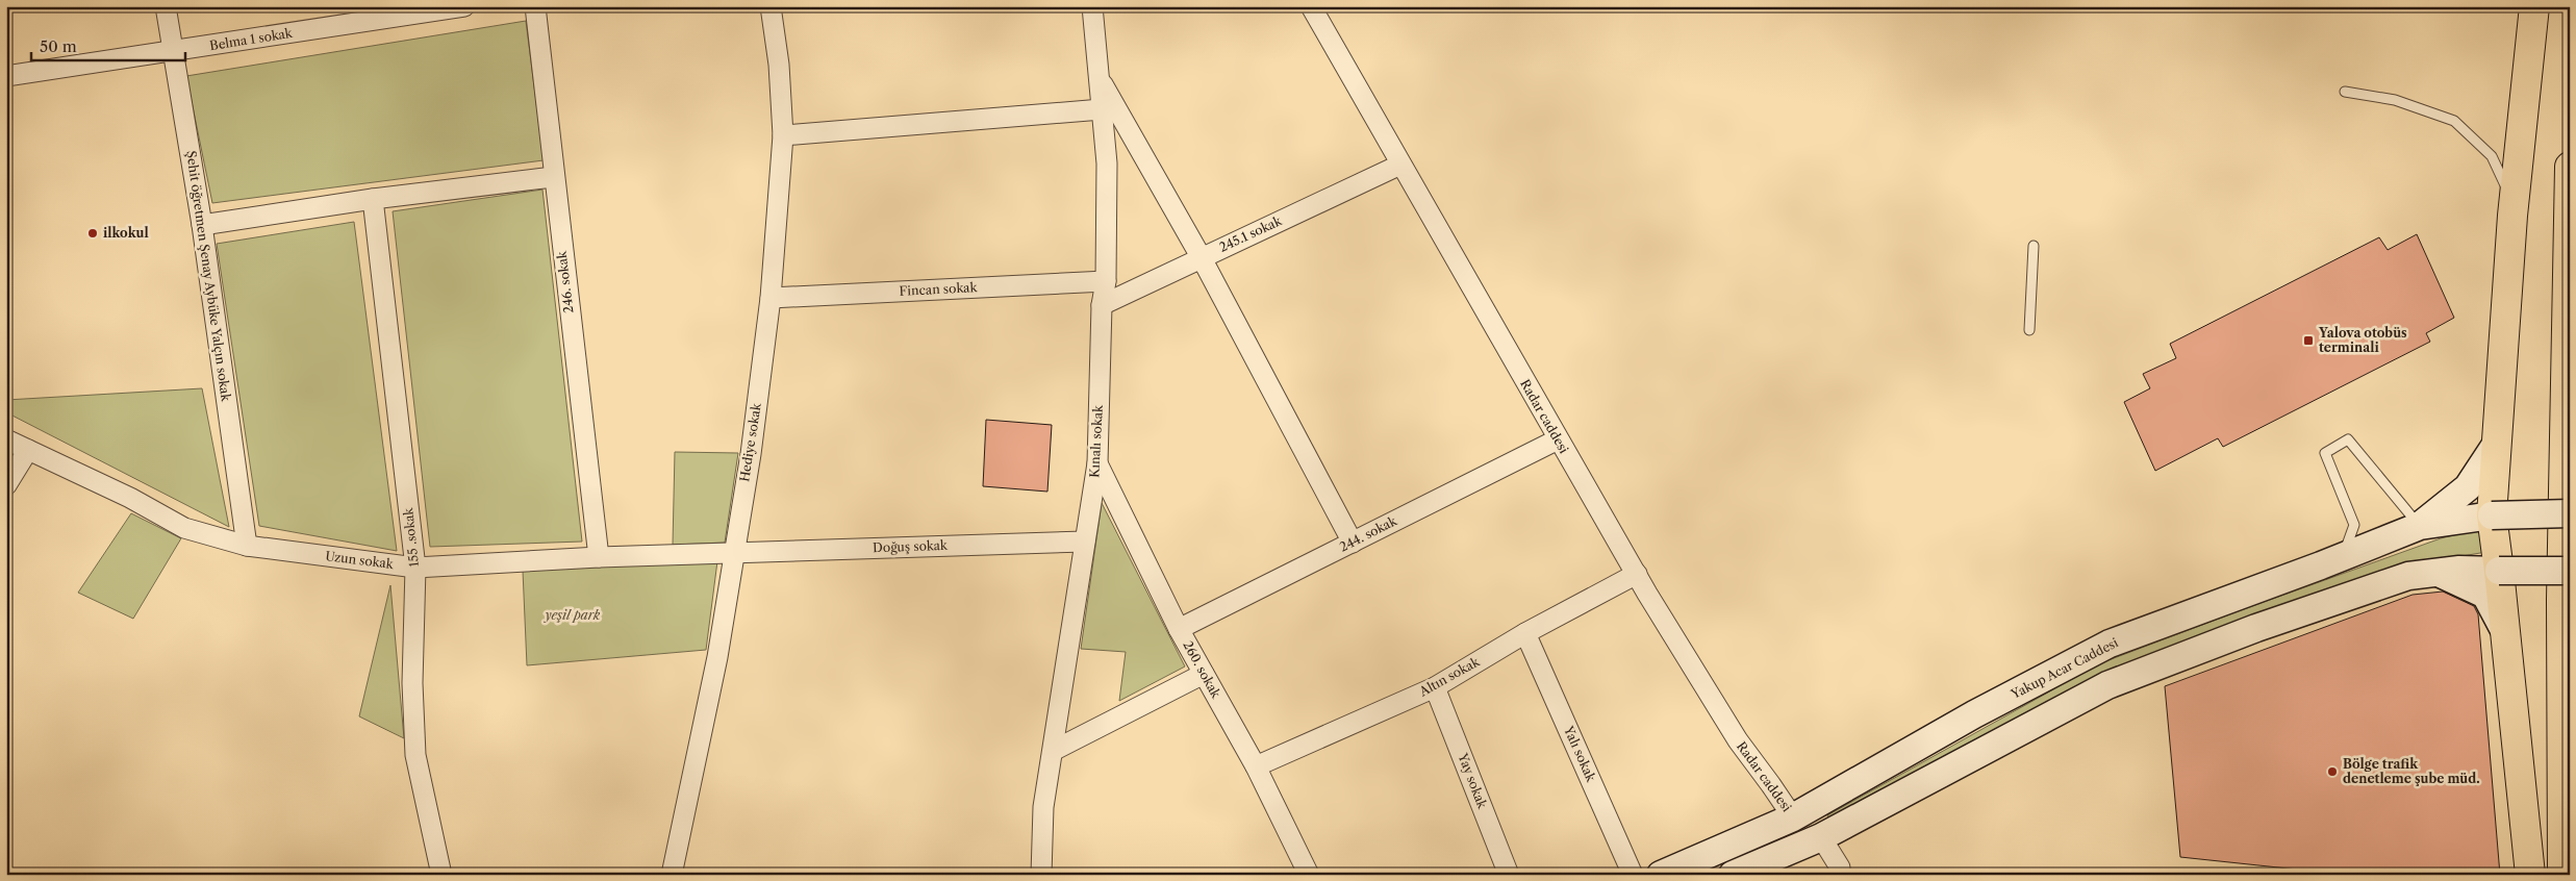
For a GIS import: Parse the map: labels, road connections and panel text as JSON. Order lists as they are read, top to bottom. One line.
{"streets":{"street":["Belma 1 sokak","245.1 sokak","Şehit öğretmen Şenay Aybüke Yalçın sokak","246. sokak","Fincan sokak","Radar caddesi","Kınalı sokak","Hediye sokak","244. sokak","155 .sokak","Doğuş sokak","Uzun sokak","Yakup Acar Caddesi","260. sokak","Altın sokak","Yalı sokak","Yay sokak"]},"crossings":[["Belma 1 sokak","Şehit öğretmen Şenay Aybüke Yalçın sokak"],["245.1 sokak","Radar caddesi"],["245.1 sokak","Kınalı sokak"],["Şehit öğretmen Şenay Aybüke Yalçın sokak","Uzun sokak"],["246. sokak","Uzun sokak"],["Fincan sokak","Kınalı sokak"],["Fincan sokak","Hediye sokak"],["Radar caddesi","244. sokak"],["Radar caddesi","Yakup Acar Caddesi"],["Radar caddesi","Altın sokak"],["Kınalı sokak","Doğuş sokak"],["Kınalı sokak","260. sokak"],["Hediye sokak","Doğuş sokak"],["Hediye sokak","Uzun sokak"],["244. sokak","260. sokak"],["155 .sokak","Uzun sokak"],["Doğuş sokak","Uzun sokak"],["260. sokak","Altın sokak"],["Altın sokak","Yalı sokak"],["Altın sokak","Yay sokak"]],"parks":["yeşil park"],"places":{"other":["ilkokul","Bölge trafik denetleme şube müd."],"transit":["Yalova otobüs terminali"]},"scale_bar":"50 m"}
